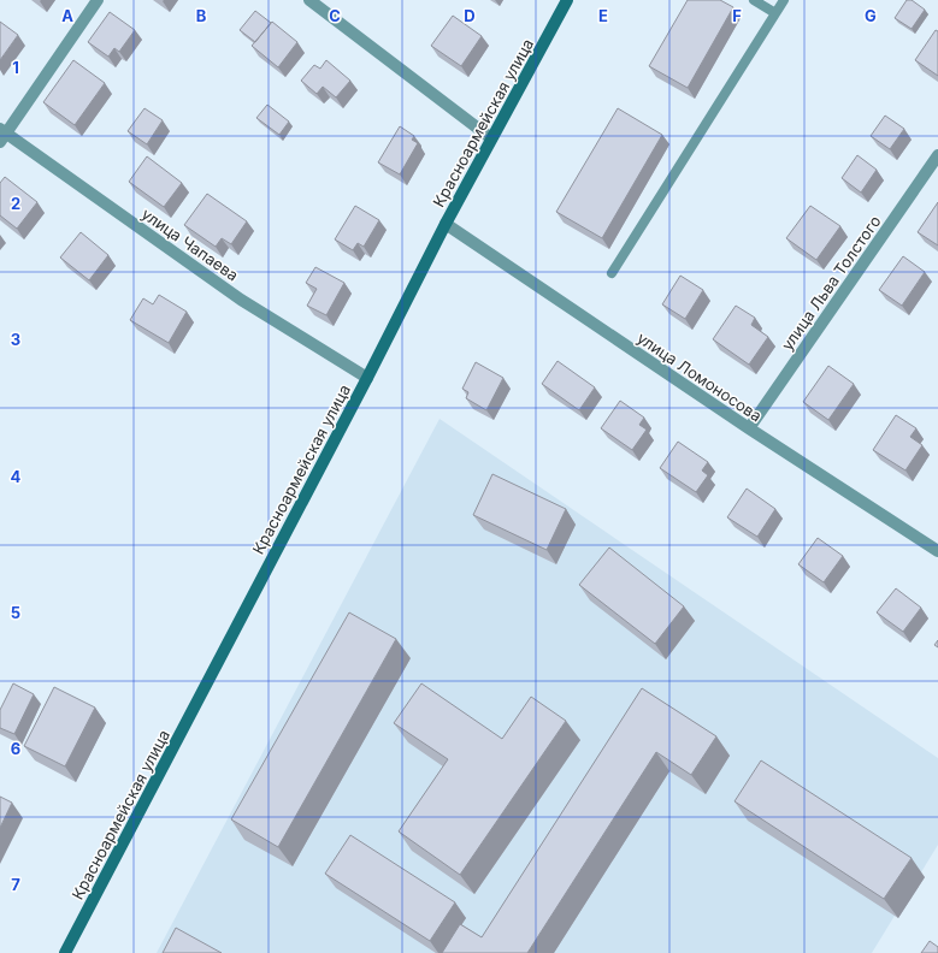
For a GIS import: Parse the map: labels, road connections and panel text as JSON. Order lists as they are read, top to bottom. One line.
{"streets":{"street":["Красноармейская улица","улица Чапаева","улица Льва Толстого","улица Ломоносова"]},"crossings":[["Красноармейская улица","улица Чапаева"],["Красноармейская улица","улица Ломоносова"],["улица Льва Толстого","улица Ломоносова"]],"grid":{"columns":["A","B","C","D","E","F","G"],"rows":["1","2","3","4","5","6","7"]}}
